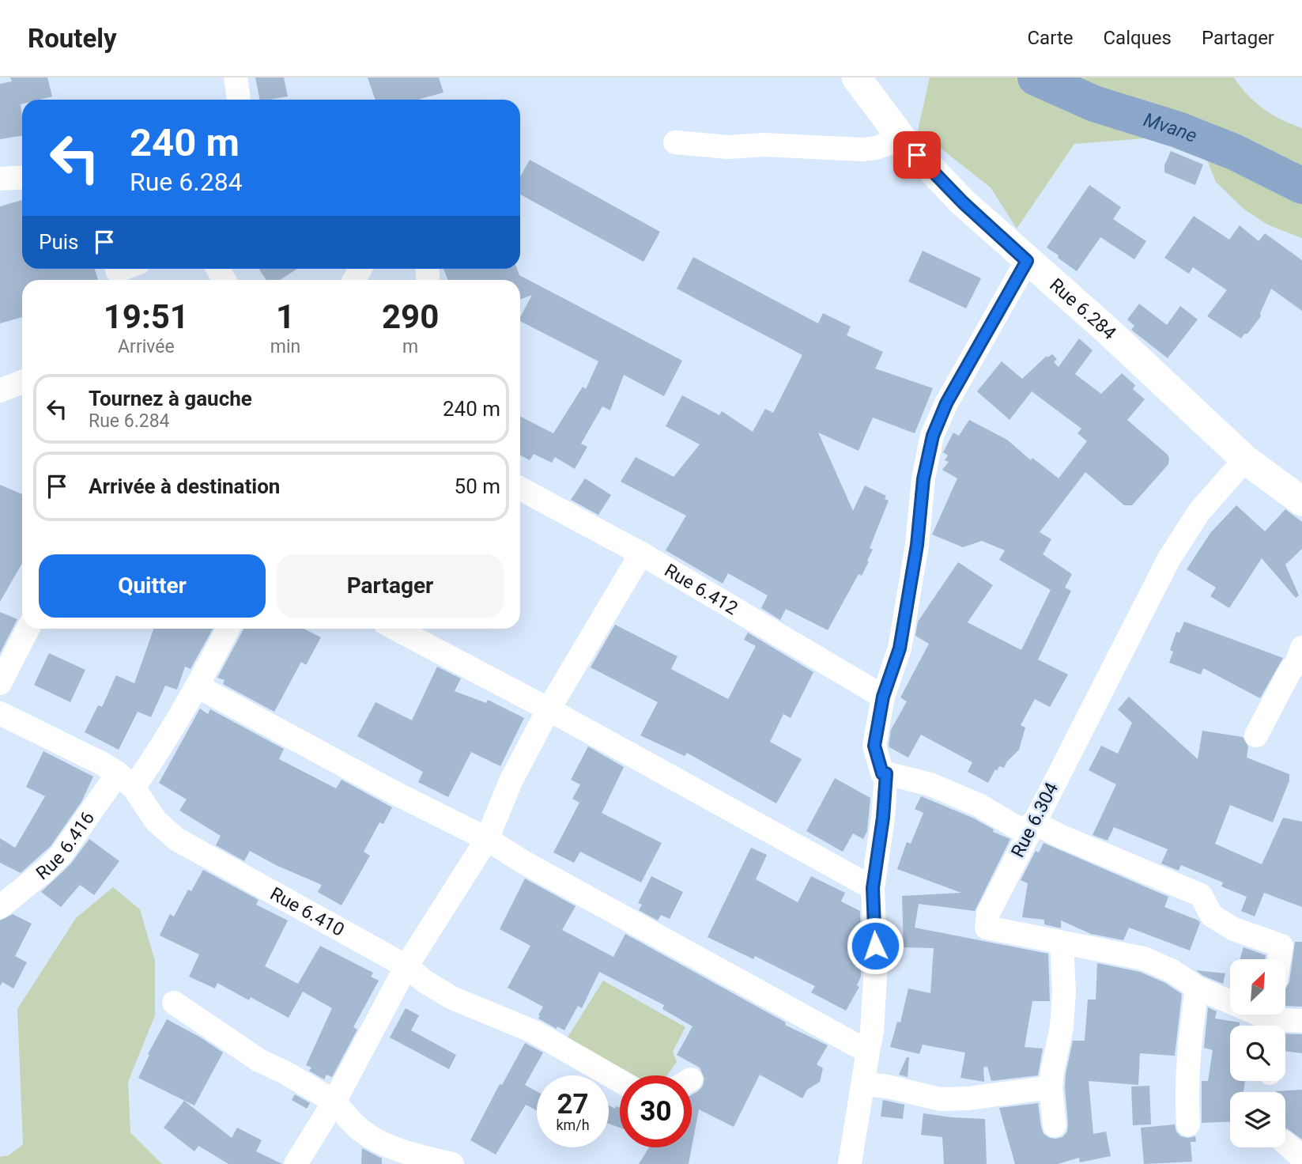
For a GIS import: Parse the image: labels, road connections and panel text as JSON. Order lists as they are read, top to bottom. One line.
{"streets":{"street":["Rue 6.284","Rue 6.412","Rue 6.304","Rue 6.416","Rue 6.410"]},"crossings":[["Rue 6.284","Rue 6.304"],["Rue 6.416","Rue 6.410"]],"water":["Mvane"],"north":"top right","page":{"header":"Routely","nav":["Carte","Calques","Partager"],"turn":["240 m","Rue 6.284"],"then":"Puis","eta":["19:51","Arrivée","1","min","290","m"],"list":[{"name":"Tournez à gauche","note":"Rue 6.284","value":"240 m"},{"name":"Arrivée à destination","value":"50 m"}],"buttons":["Quitter","Partager"],"speed":"27 km/h","limit":"30"}}
